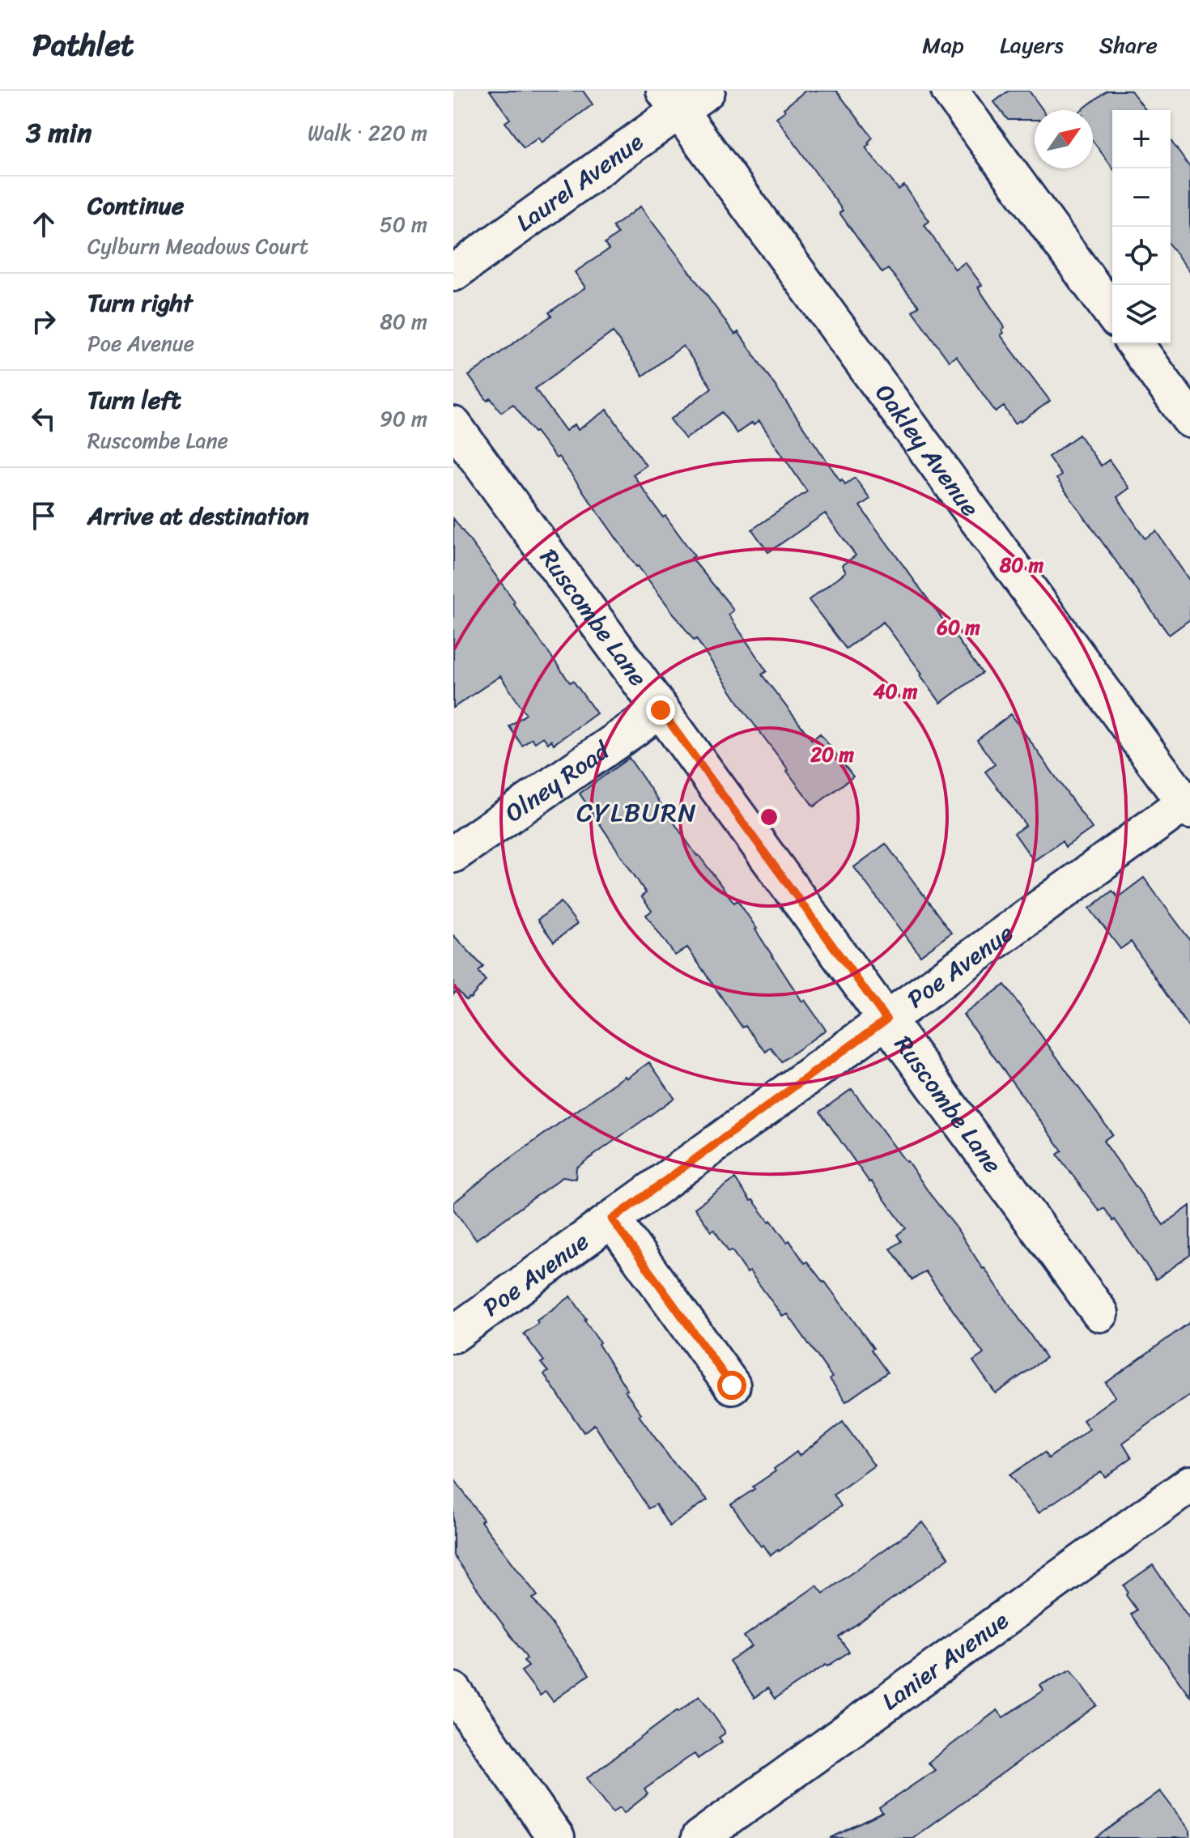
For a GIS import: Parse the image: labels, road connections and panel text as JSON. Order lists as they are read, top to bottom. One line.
{"streets":{"street":["Laurel Avenue","Oakley Avenue","Ruscombe Lane","Olney Road","Poe Avenue","Lanier Avenue"]},"crossings":[["Laurel Avenue","Oakley Avenue"],["Oakley Avenue","Poe Avenue"],["Ruscombe Lane","Olney Road"],["Ruscombe Lane","Poe Avenue"]],"districts":["CYLBURN"],"north":"top right","page":{"header":"Pathlet","nav":["Map","Layers","Share"],"heading":["3 min","Walk · 220 m"],"map_buttons":["+","−"],"list":[["Continue","Cylburn Meadows Court","50 m"],["Turn right","Poe Avenue","80 m"],["Turn left","Ruscombe Lane","90 m"],"Arrive at destination"]},"rings":["80 m","60 m","40 m","20 m"]}
